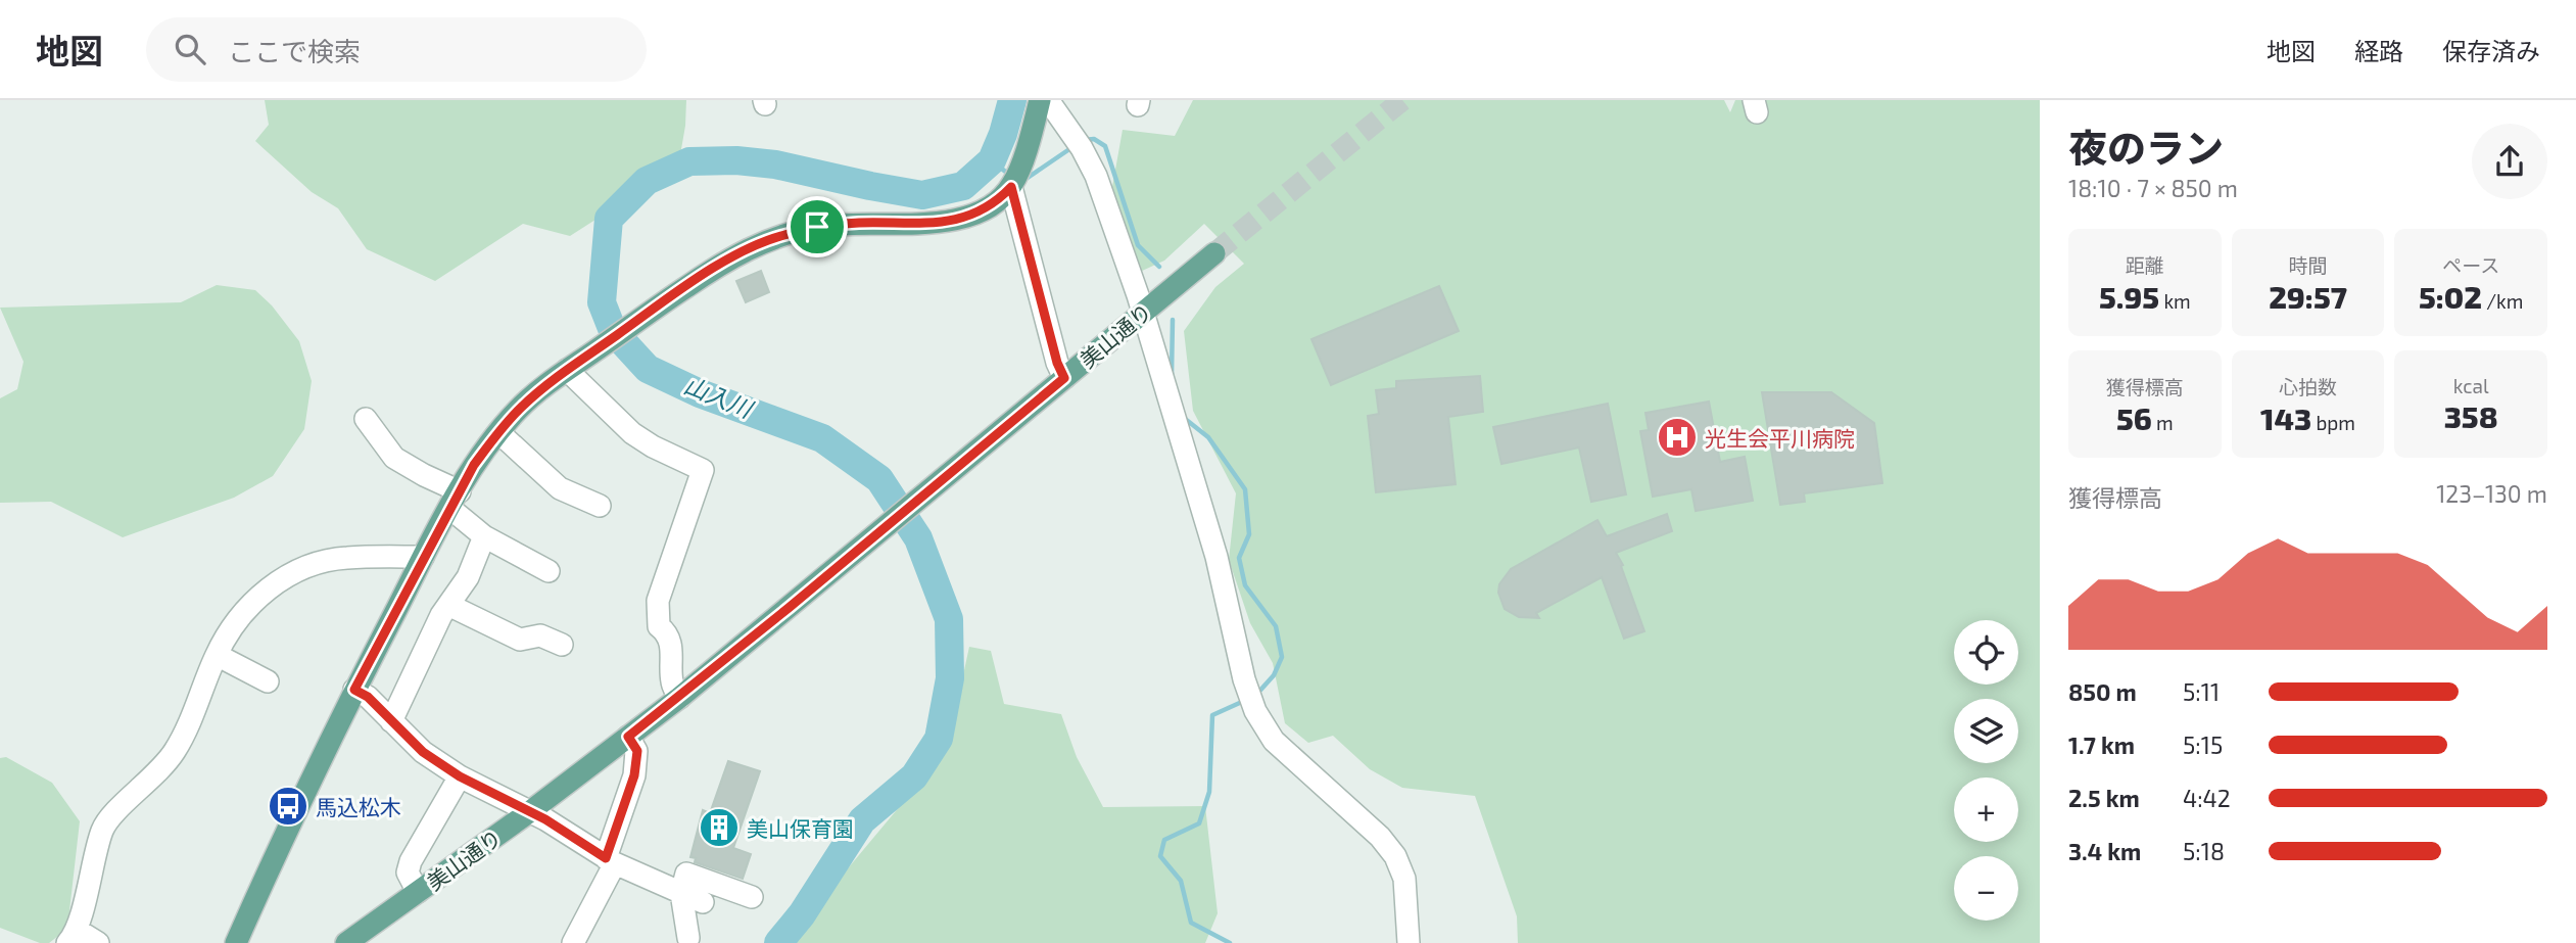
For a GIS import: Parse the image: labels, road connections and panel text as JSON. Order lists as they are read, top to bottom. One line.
{"streets":{"main road":["美山通り"]},"water":["山入川"],"places":{"hospital":["光生会平川病院"],"bus stop":["馬込松木"],"building":["美山保育園"]},"page":{"header":"地図","search":"ここで検索","nav":["地図","経路","保存済み"],"heading":["夜のラン","18:10 · 7 × 850 m"],"stats":[["距離","5.95 km"],["時間","29:57"],["ペース","5:02 /km"],["獲得標高","56 m"],["心拍数","143 bpm"],["kcal","358"]],"chart":["獲得標高","123–130 m"],"map_buttons":["+","−"],"list":[{"name":"850 m","note":"5:11"},{"name":"1.7 km","note":"5:15"},{"name":"2.5 km","note":"4:42"},{"name":"3.4 km","note":"5:18"}]}}
